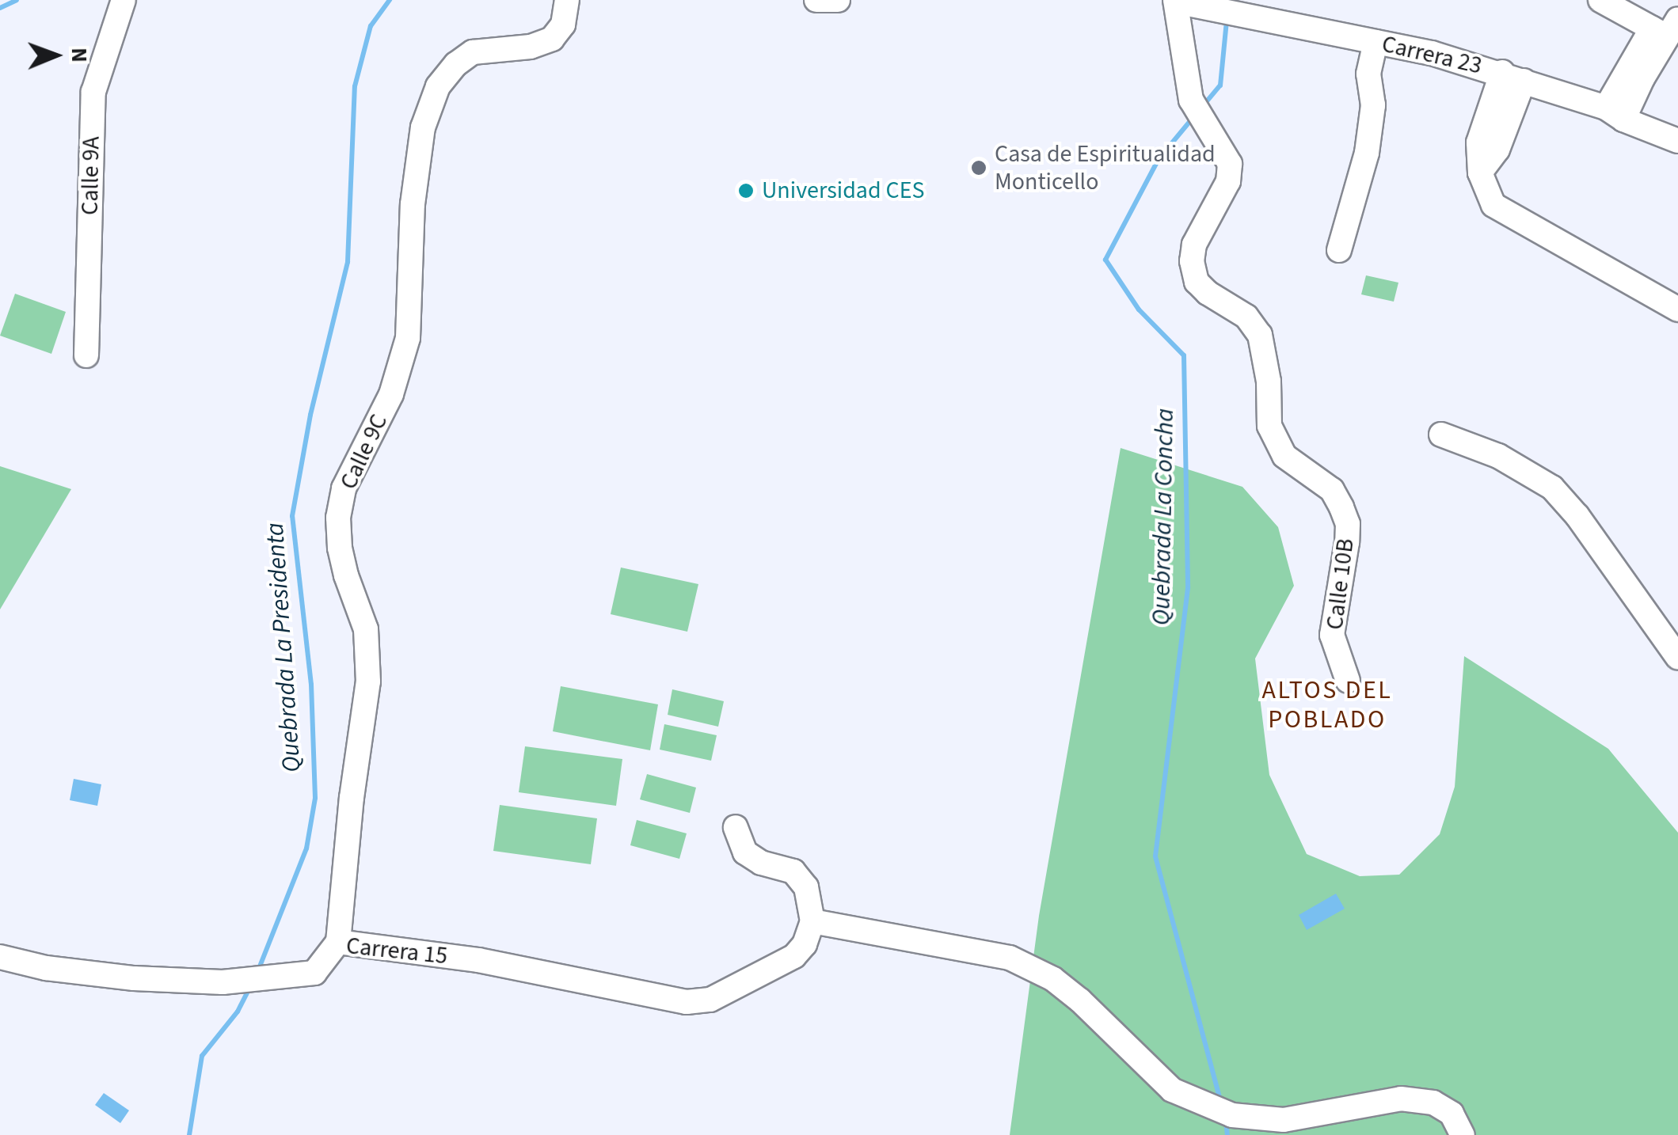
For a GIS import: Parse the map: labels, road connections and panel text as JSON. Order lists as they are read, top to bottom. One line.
{"streets":{"street":["Carrera 23","Calle 9A","Calle 9C","Calle 10B","Carrera 15"]},"crossings":[["Carrera 23","Calle 10B"],["Calle 9C","Carrera 15"]],"districts":["ALTOS DEL POBLADO"],"water":["Quebrada La Concha","Quebrada La Presidenta"],"places":["Casa de Espiritualidad Monticello","Universidad CES"],"north":"right"}
